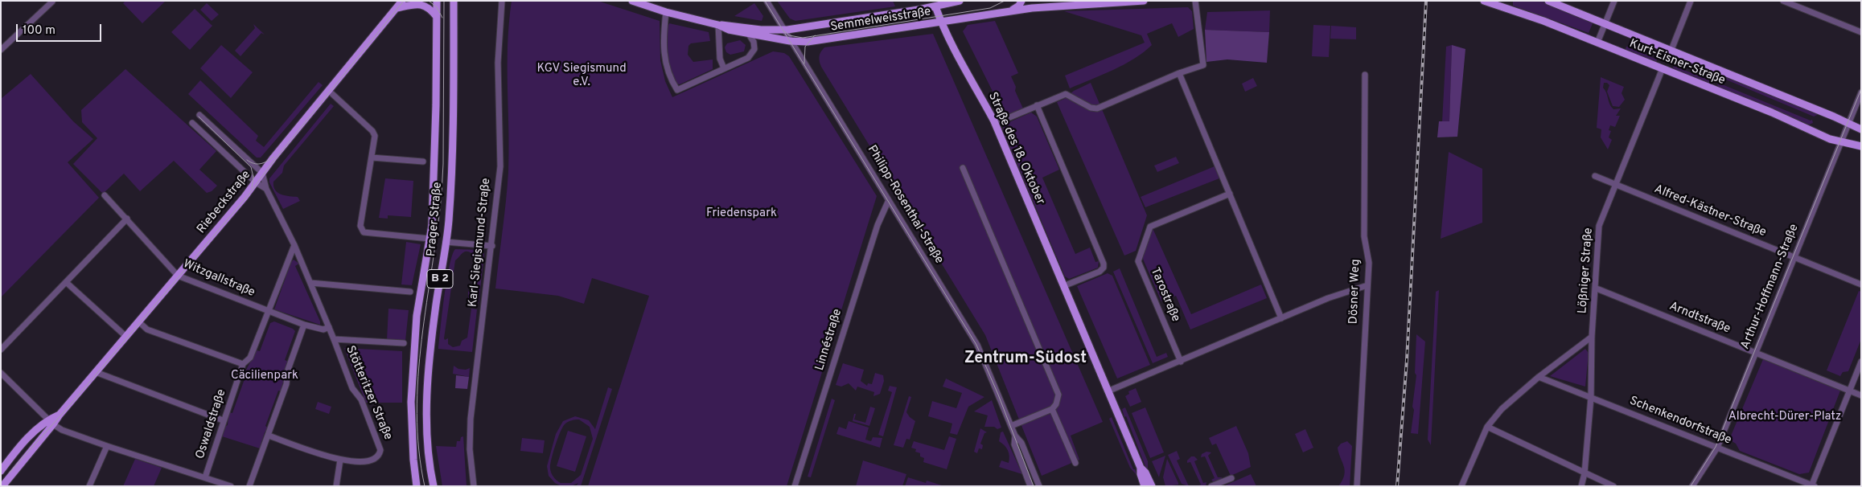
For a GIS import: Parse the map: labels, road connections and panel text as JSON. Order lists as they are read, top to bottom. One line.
{"streets":{"main road":["Semmelweisstraße","Kurt-Eisner-Straße","Straße des 18. Oktober","Riebeckstraße","Prager Straße","B 2"],"street":["Philipp-Rosenthal-Straße","Alfred-Kästner-Straße","Karl-Siegismund-Straße","Lößniger Straße","Witzgallstraße","Arthur-Hoffmann-Straße","Dösner Weg","Tarostraße","Arndtstraße","Linnéstraße","Stötteritzer Straße","Schenkendorfstraße","Oswaldstraße"]},"crossings":[["Semmelweisstraße","Straße des 18. Oktober"],["Semmelweisstraße","Philipp-Rosenthal-Straße"],["Kurt-Eisner-Straße","Lößniger Straße"],["Kurt-Eisner-Straße","Arthur-Hoffmann-Straße"],["Riebeckstraße","Witzgallstraße"],["Riebeckstraße","Stötteritzer Straße"],["Philipp-Rosenthal-Straße","Linnéstraße"],["Alfred-Kästner-Straße","Lößniger Straße"],["Alfred-Kästner-Straße","Arthur-Hoffmann-Straße"],["Lößniger Straße","Arndtstraße"],["Lößniger Straße","Schenkendorfstraße"],["Witzgallstraße","Stötteritzer Straße"],["Witzgallstraße","Oswaldstraße"],["Arthur-Hoffmann-Straße","Arndtstraße"],["Arthur-Hoffmann-Straße","Schenkendorfstraße"],["Stötteritzer Straße","Oswaldstraße"]],"districts":["Zentrum-Südost"],"parks":["KGV Siegismund e.V.","Friedenspark","Cäcilienpark","Albrecht-Dürer-Platz"],"scale_bar":"100 m"}
